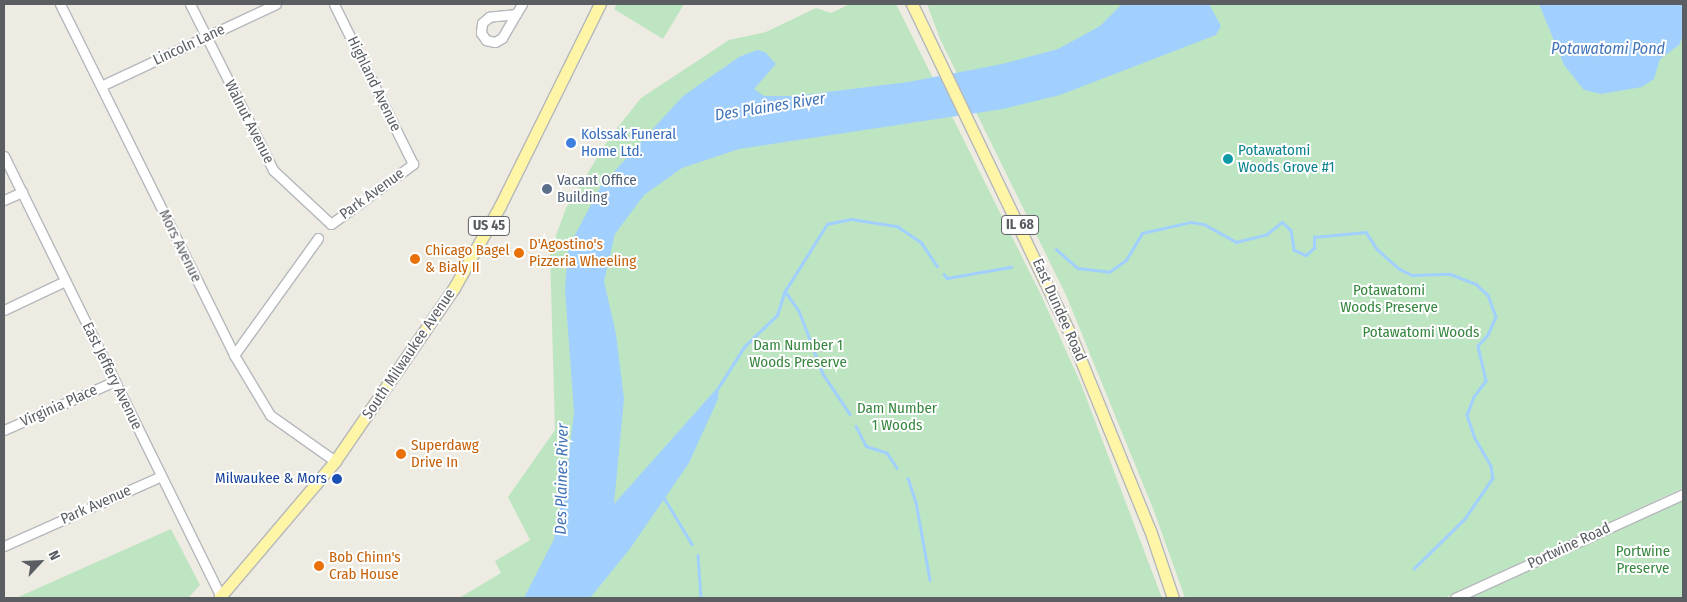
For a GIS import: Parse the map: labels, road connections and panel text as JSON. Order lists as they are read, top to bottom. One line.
{"streets":{"main road":["IL 68","US 45","East Dundee Road","South Milwaukee Avenue"],"street":["Lincoln Lane","Highland Avenue","Walnut Avenue","Park Avenue","Mors Avenue","East Jeffery Avenue","Virginia Place","Portwine Road"]},"crossings":[["Lincoln Lane","Walnut Avenue"],["Lincoln Lane","Mors Avenue"],["Highland Avenue","Park Avenue"],["Walnut Avenue","Park Avenue"],["Park Avenue","East Jeffery Avenue"],["Mors Avenue","South Milwaukee Avenue"],["South Milwaukee Avenue","East Jeffery Avenue"],["East Jeffery Avenue","Virginia Place"]],"water":["Potawatomi Pond","Des Plaines River"],"parks":["Potawatomi Woods Preserve","Potawatomi Woods","Dam Number 1 Woods Preserve","Dam Number 1 Woods","Portwine Preserve"],"places":["Kolssak Funeral Home Ltd.","Potawatomi Woods Grove #1","Vacant Office Building","D'Agostino's Pizzeria Wheeling","Chicago Bagel & Bialy II","Superdawg Drive In","Milwaukee & Mors","Bob Chinn's Crab House"],"north":"top right"}
